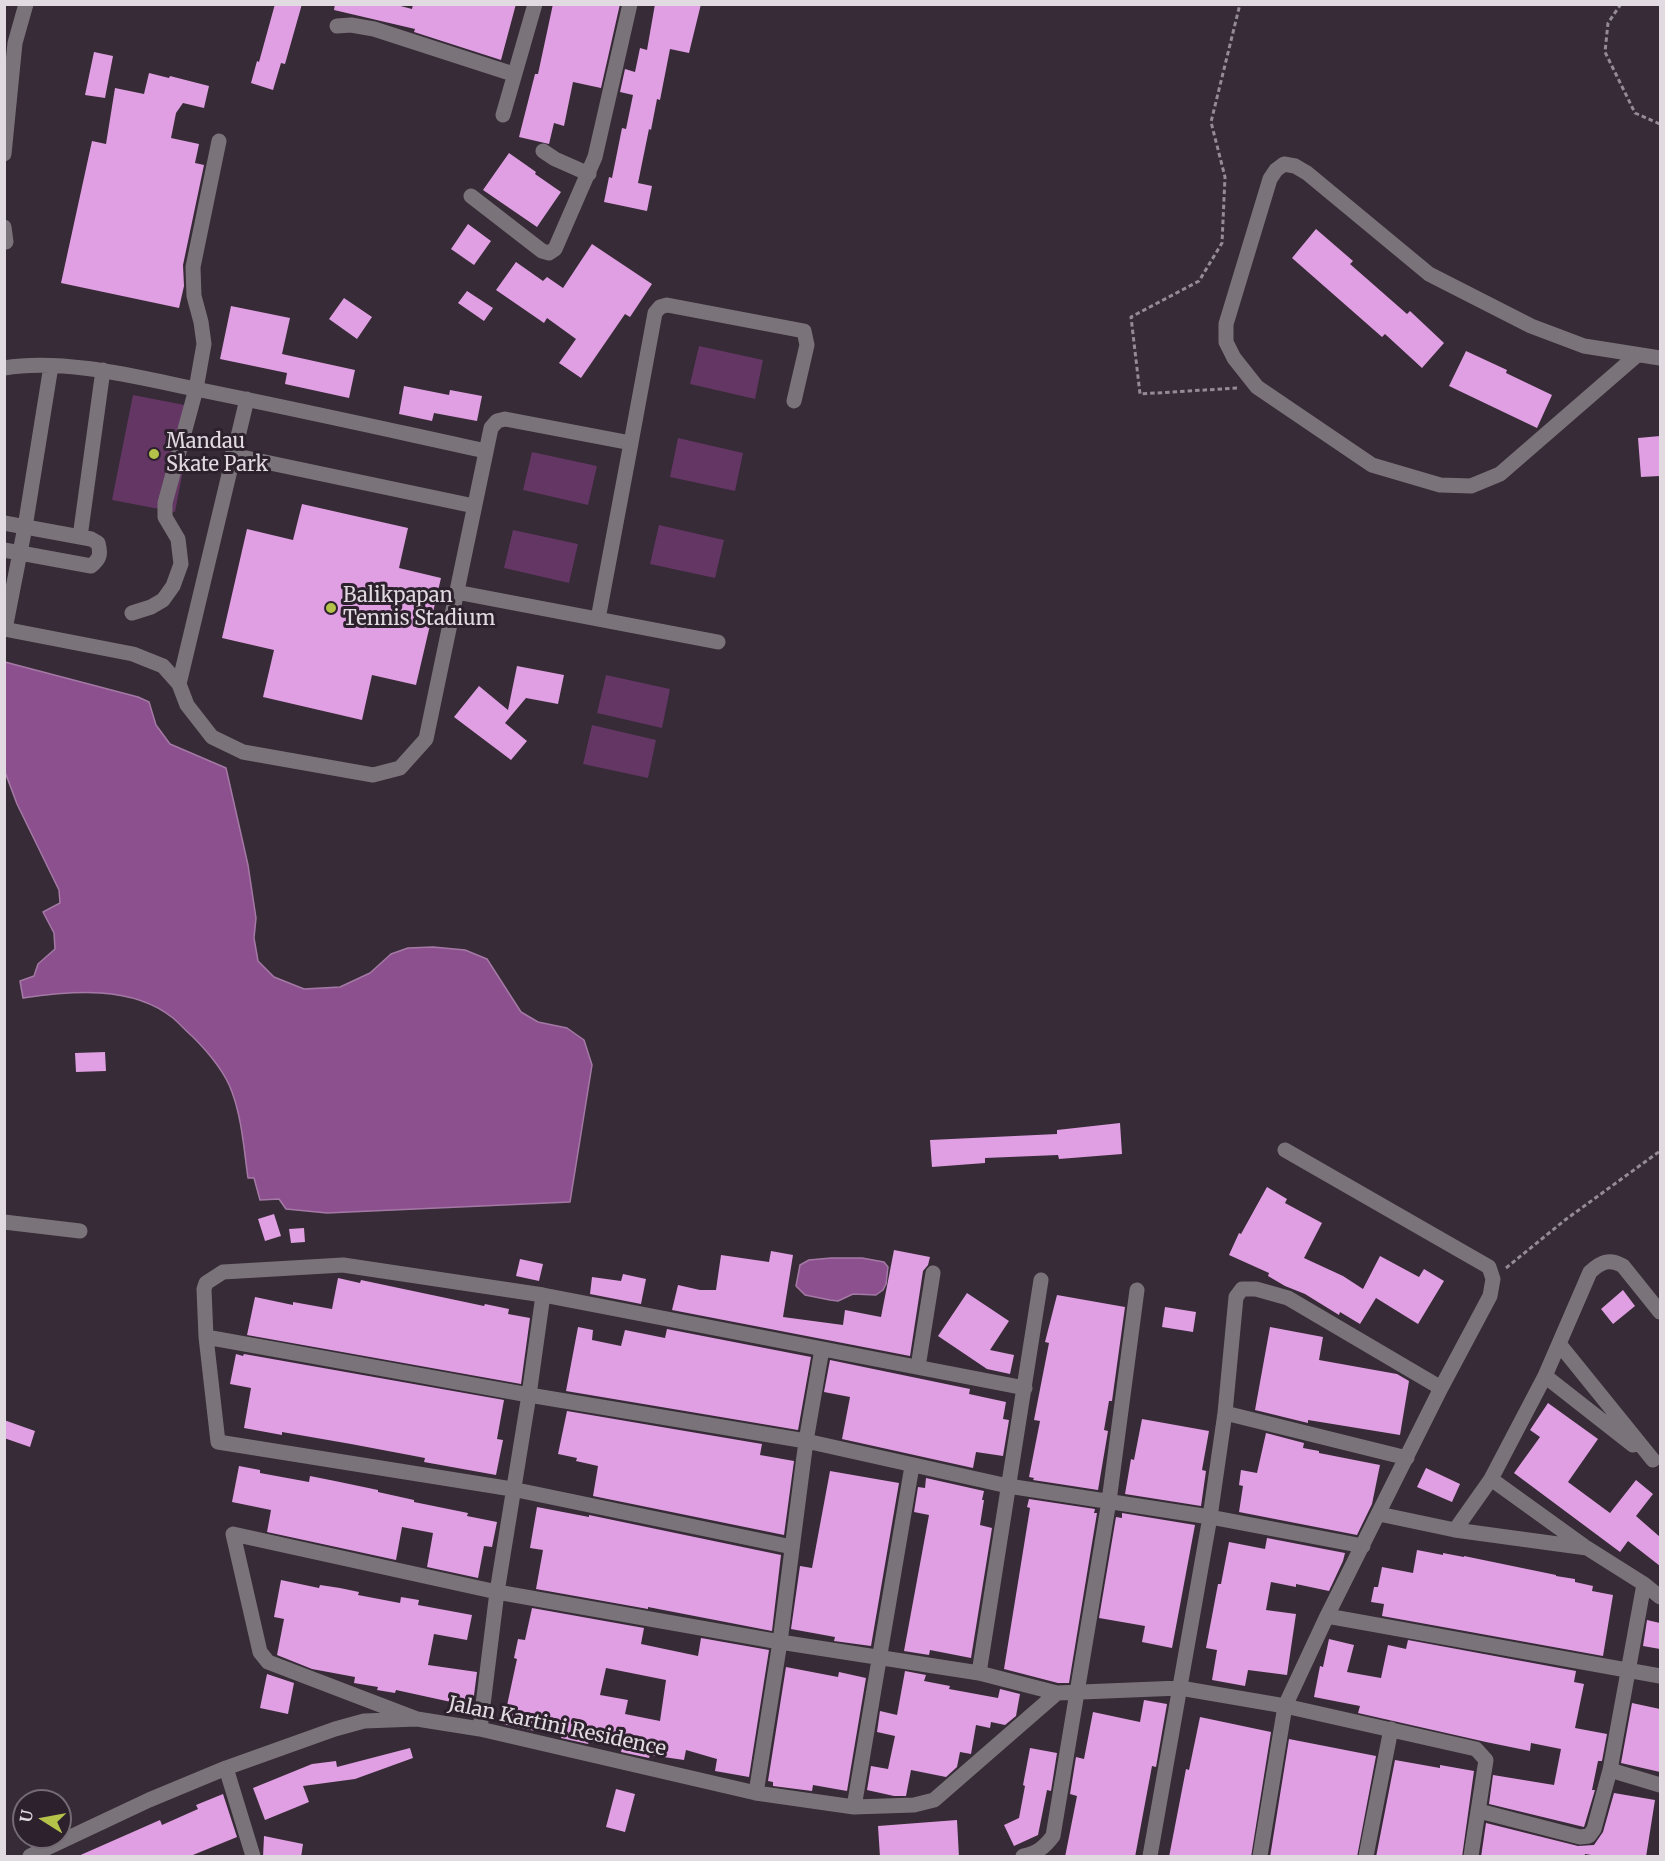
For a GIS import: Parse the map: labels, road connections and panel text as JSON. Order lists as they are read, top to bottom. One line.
{"streets":{"street":["Jalan Kartini Residence"]},"places":["Mandau Skate Park","Balikpapan Tennis Stadium"],"north":"left"}
